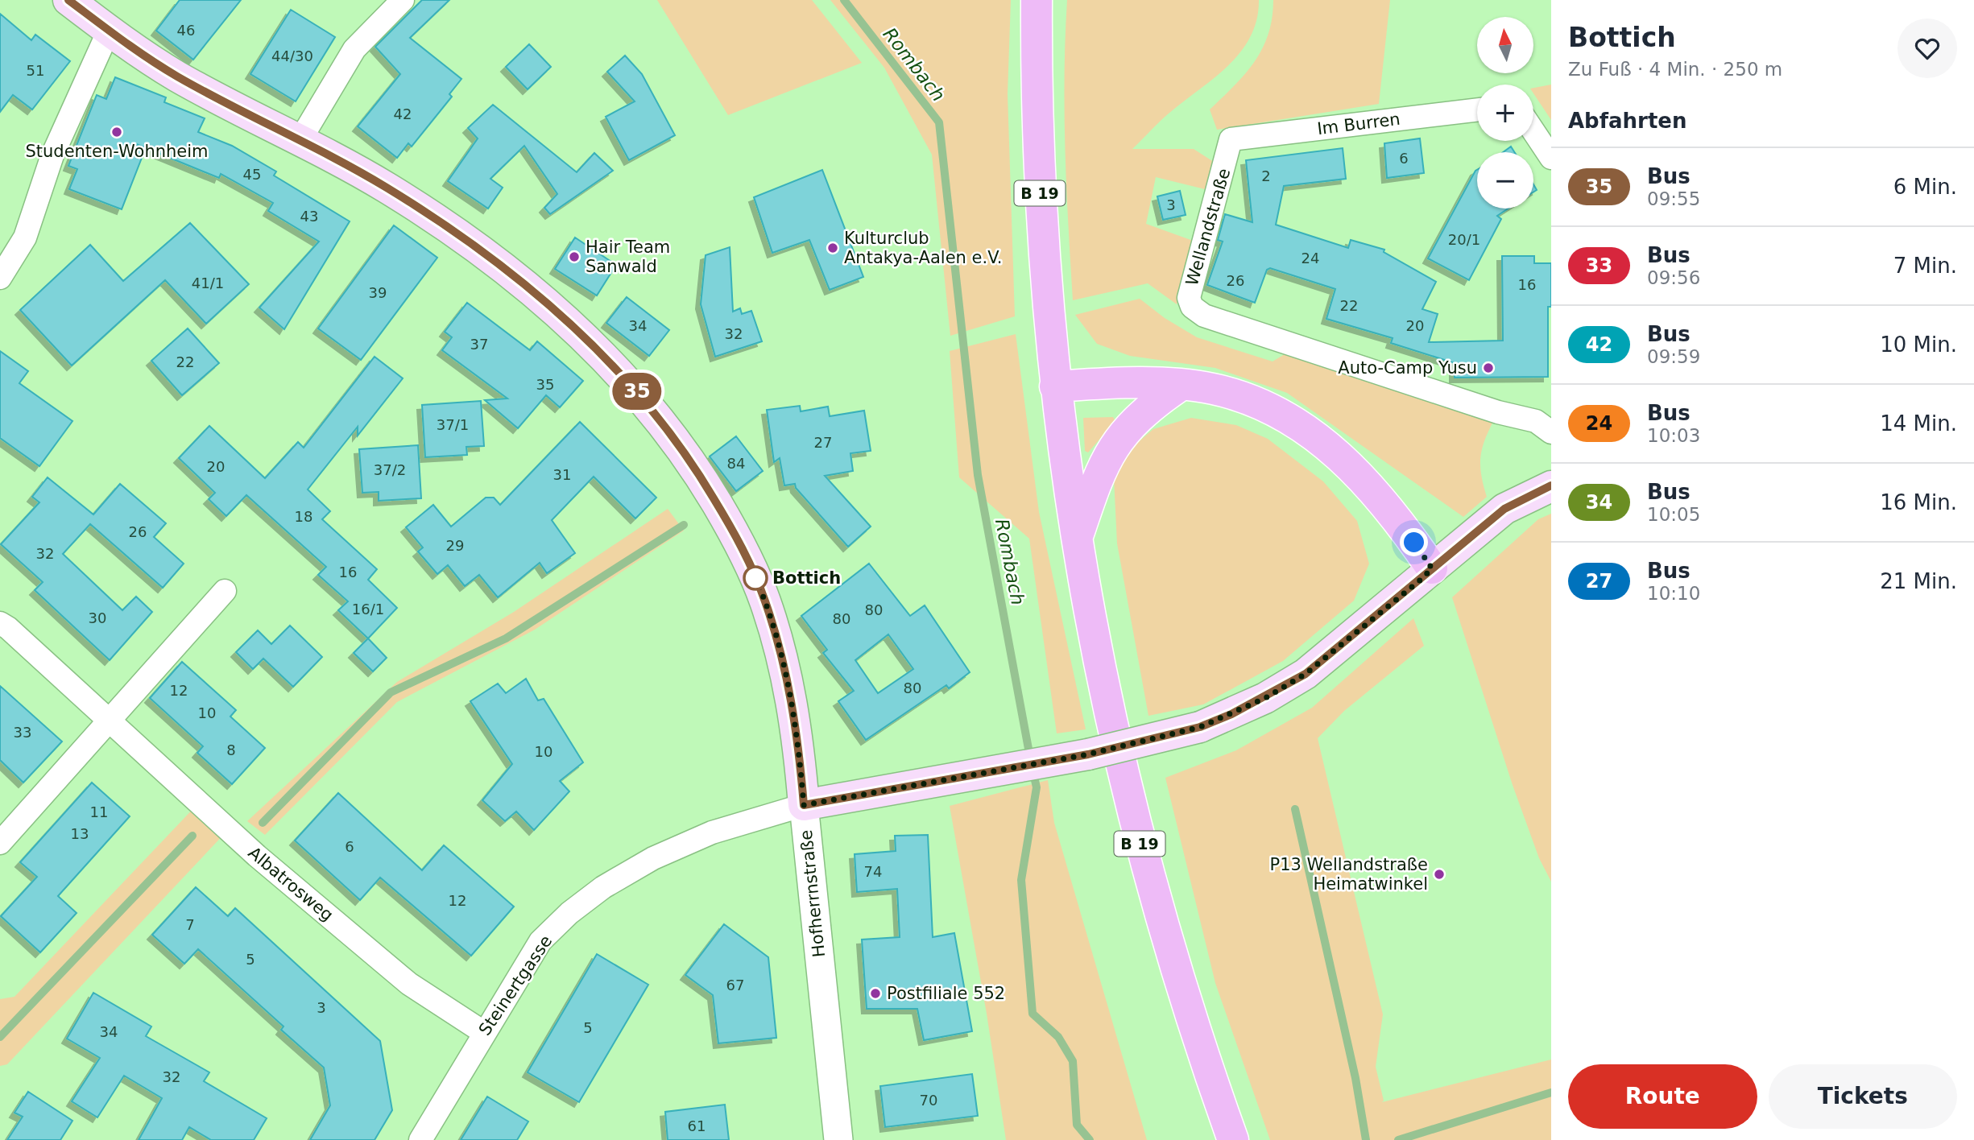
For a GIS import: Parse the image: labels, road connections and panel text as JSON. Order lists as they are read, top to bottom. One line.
{"streets":{"main road":["B 19","Hofherrnstraße"],"street":["Im Burren","Wellandstraße","Albatrosweg","Steinertgasse"]},"crossings":[["Im Burren","Wellandstraße"],["Albatrosweg","Steinertgasse"],["Hofherrnstraße","Steinertgasse"]],"water":["Rombach"],"places":["Studenten-Wohnheim","Kulturclub Antakya-Aalen e.V.","Hair Team Sanwald","Auto-Camp Yusu","Bottich","P13 Wellandstraße Heimatwinkel","Postfiliale 552"],"lines":["bus line 35"],"house_numbers":["46","44/30","51","42","6","45","2","3","43","20/1","24","26","41/1","16","39","22","34","20","32","37","22","35","37/1","27","84","20","37/2","31","18","26","29","32","16","16/1","80","30","80","80","12","10","33","8","10","11","13","6","74","12","7","5","67","3","5","34","32","70","61"],"north":"top","page":{"on_map":"35","heading":[["Bottich","Zu Fuß · 4 Min. · 250 m"],"Abfahrten"],"map_buttons":["+","−"],"list":[{"mark":"35","name":"Bus","note":"09:55","value":"6 Min."},{"mark":"33","name":"Bus","note":"09:56","value":"7 Min."},{"mark":"42","name":"Bus","note":"09:59","value":"10 Min."},{"mark":"24","name":"Bus","note":"10:03","value":"14 Min."},{"mark":"34","name":"Bus","note":"10:05","value":"16 Min."},{"mark":"27","name":"Bus","note":"10:10","value":"21 Min."}],"buttons":["Route","Tickets"]}}
